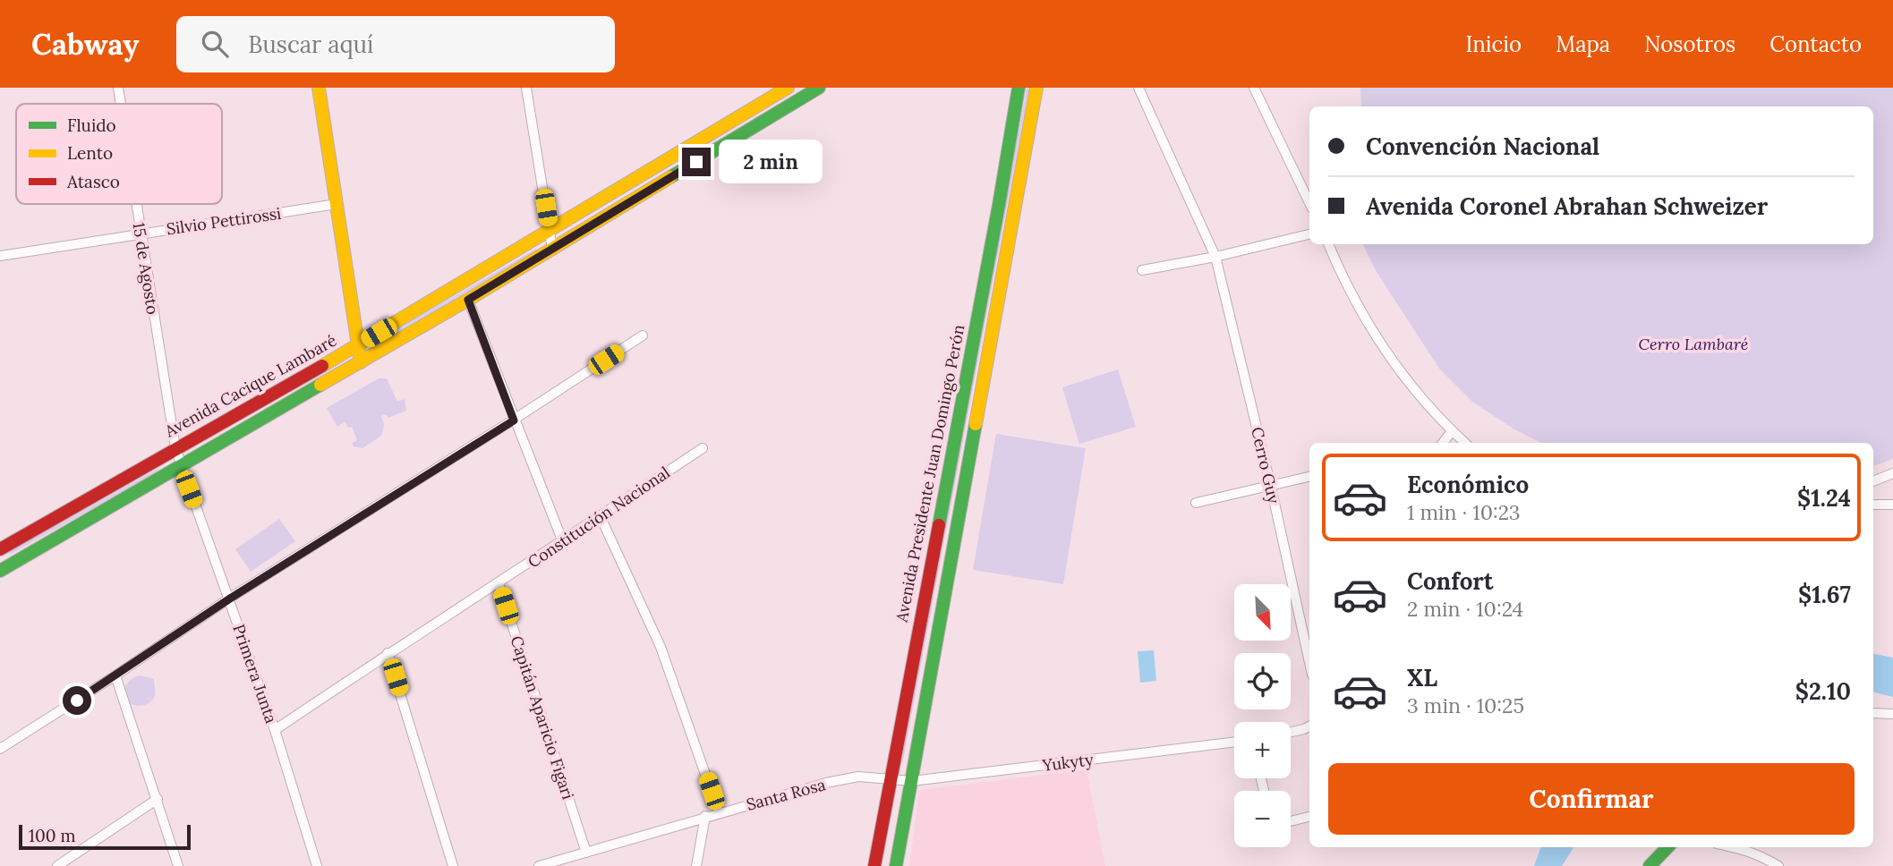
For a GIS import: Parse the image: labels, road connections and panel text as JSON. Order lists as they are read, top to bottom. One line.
{"streets":{"main road":["Avenida Cacique Lambaré","Avenida Presidente Juan Domingo Perón"],"street":["Silvio Pettirossi","15 de Agosto","Cerro Guy","Constitución Nacional","Primera Junta","Capitán Aparicio Figari","Yukyty","Santa Rosa"]},"crossings":[["Silvio Pettirossi","15 de Agosto"],["15 de Agosto","Avenida Cacique Lambaré"],["15 de Agosto","Primera Junta"],["Avenida Cacique Lambaré","Primera Junta"],["Avenida Presidente Juan Domingo Perón","Yukyty"],["Avenida Presidente Juan Domingo Perón","Santa Rosa"],["Constitución Nacional","Primera Junta"],["Constitución Nacional","Capitán Aparicio Figari"],["Capitán Aparicio Figari","Santa Rosa"],["Yukyty","Santa Rosa"]],"parks":["Cerro Lambaré"],"legend":["Fluido","Lento","Atasco"],"scale_bar":"100 m","north":"bottom right","page":{"header":"Cabway","search":"Buscar aquí","nav":["Inicio","Mapa","Nosotros","Contacto"],"banner":["Convención Nacional","Avenida Coronel Abrahan Schweizer"],"bubble":"2 min","list":[{"name":"Económico","note":"1 min · 10:23","value":"$1.24"},{"name":"Confort","note":"2 min · 10:24","value":"$1.67"},{"name":"XL","note":"3 min · 10:25","value":"$2.10"}],"map_buttons":["+","−"],"buttons":"Confirmar","scale":"100 m"}}
